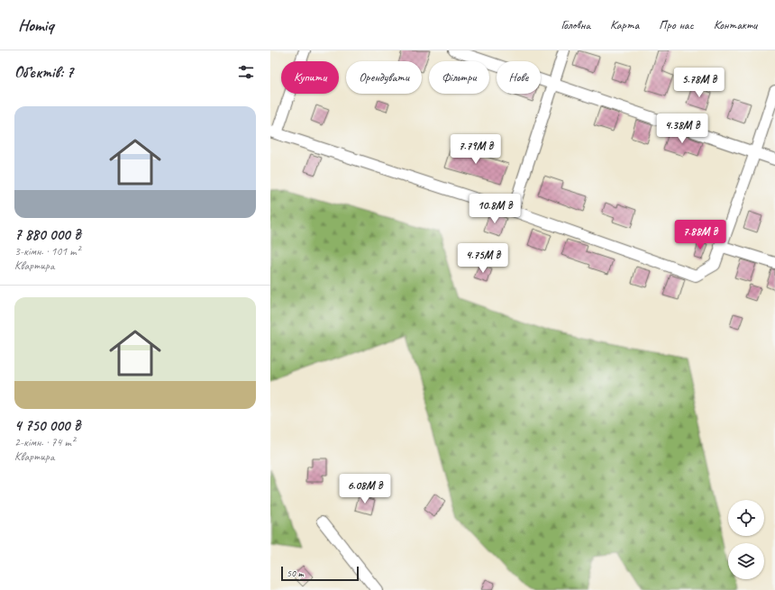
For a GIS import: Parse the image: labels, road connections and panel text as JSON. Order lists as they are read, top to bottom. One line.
{"scale_bar":"50 m","page":{"header":"Homiq","nav":["Головна","Карта","Про нас","Контакти"],"heading":"Об’єктів: 7","chip":["Купити","Орендувати","Фільтри","Нове"],"price":["5.78M ₴","4.38M ₴","7.79M ₴","10.8M ₴","7.88M ₴","4.75M ₴","6.08M ₴"],"list":[{"name":"7 880 000 ₴","note":"3-кімн. · 101 m² · Квартира"},{"name":"4 750 000 ₴","note":"2-кімн. · 74 m² · Квартира"}],"scale":"50 m"}}
